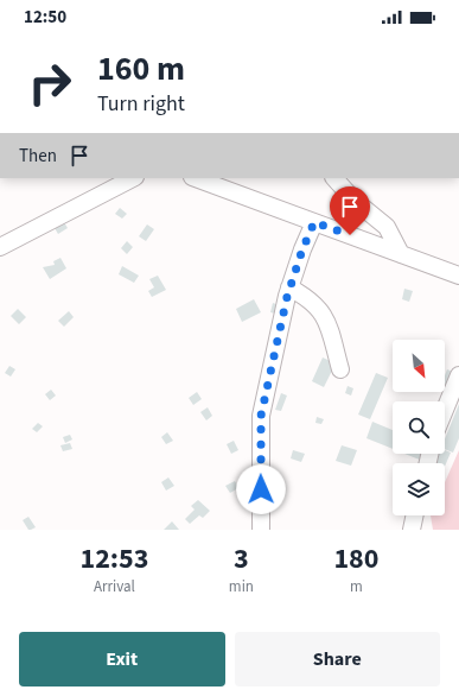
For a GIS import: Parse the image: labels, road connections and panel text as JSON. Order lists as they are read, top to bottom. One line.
{"north":"bottom right","page":{"status":"12:50","turn":["160 m","Turn right"],"then":"Then","eta":["12:53","Arrival","3","min","180","m"],"buttons":["Exit","Share"]}}
